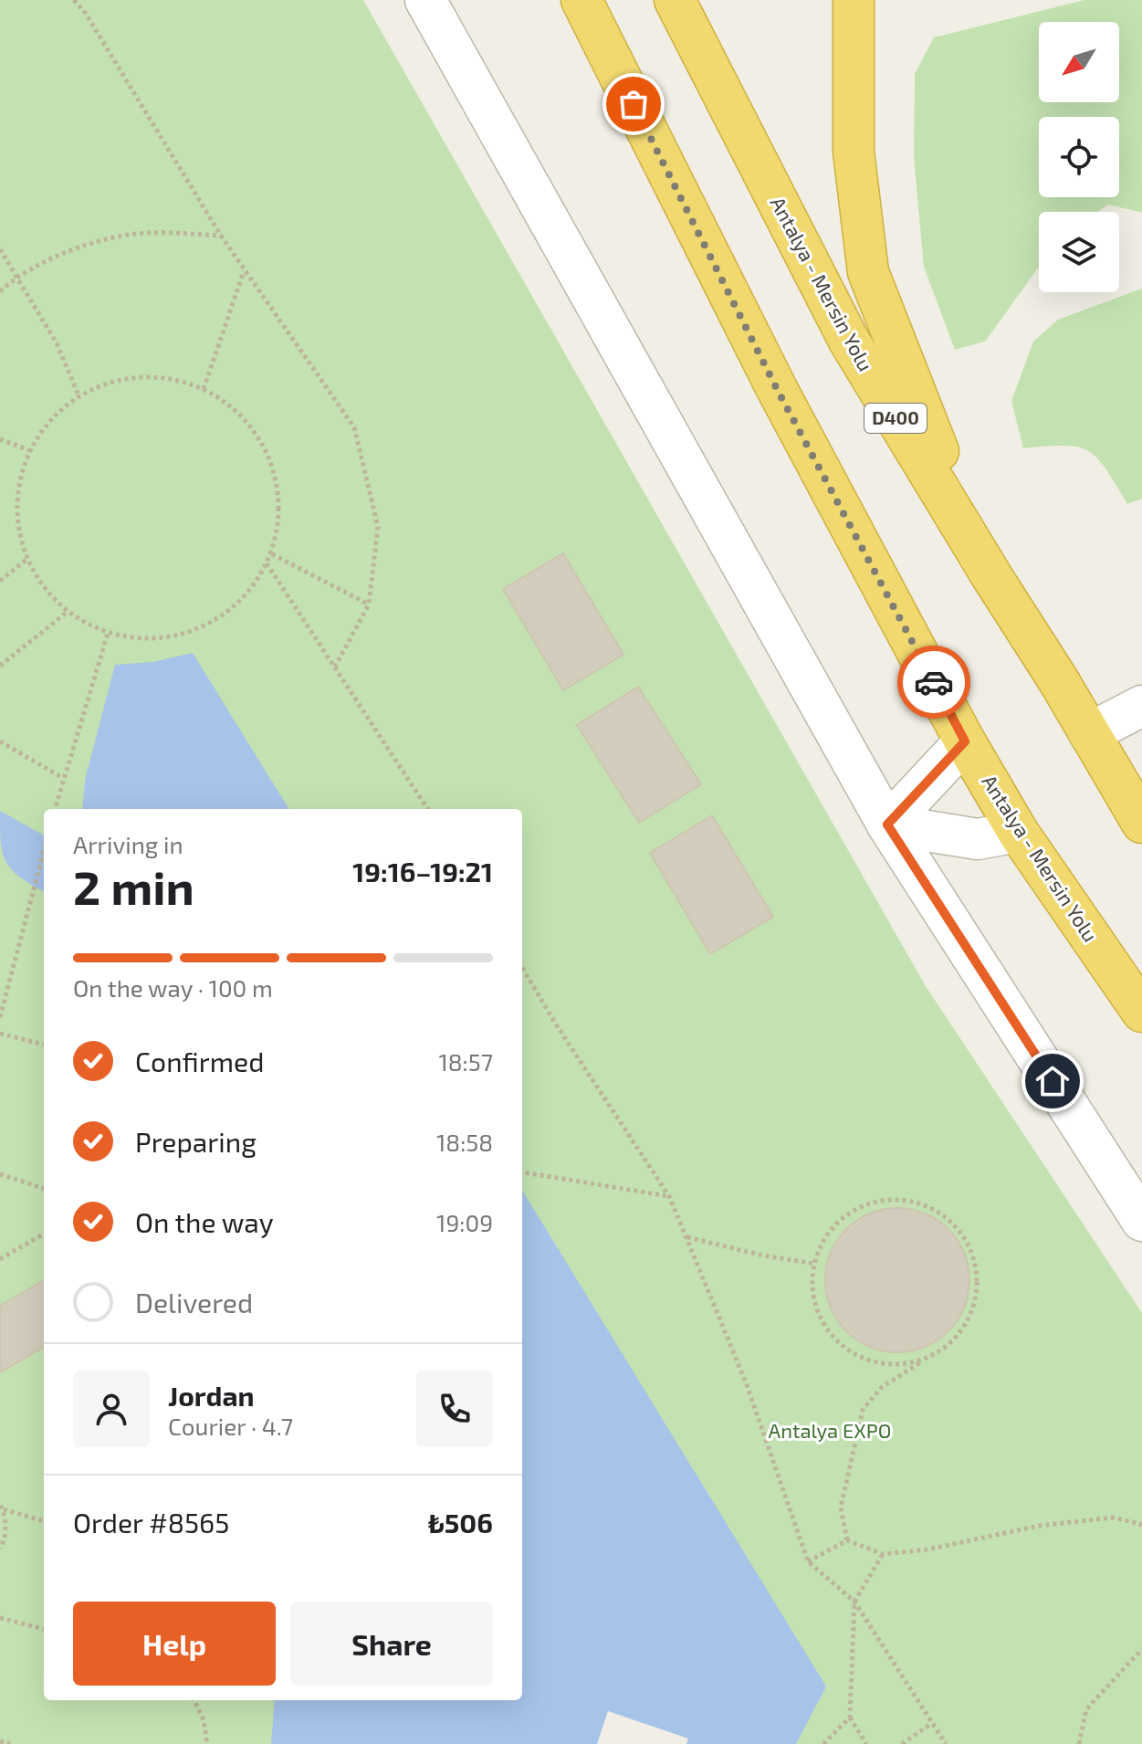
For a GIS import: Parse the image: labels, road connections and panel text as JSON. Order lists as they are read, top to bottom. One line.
{"streets":{"highway":["Antalya - Mersin Yolu","D400"]},"parks":["Antalya EXPO"],"north":"bottom left","page":{"heading":["2 min","Arriving in","19:16–19:21"],"panel":["Jordan","Courier · 4.7","Order #8565","₺506"],"bar":"On the way · 100 m","list":[["Confirmed","18:57"],["Preparing","18:58"],["On the way","19:09"],"Delivered"],"buttons":["Help","Share"]}}
